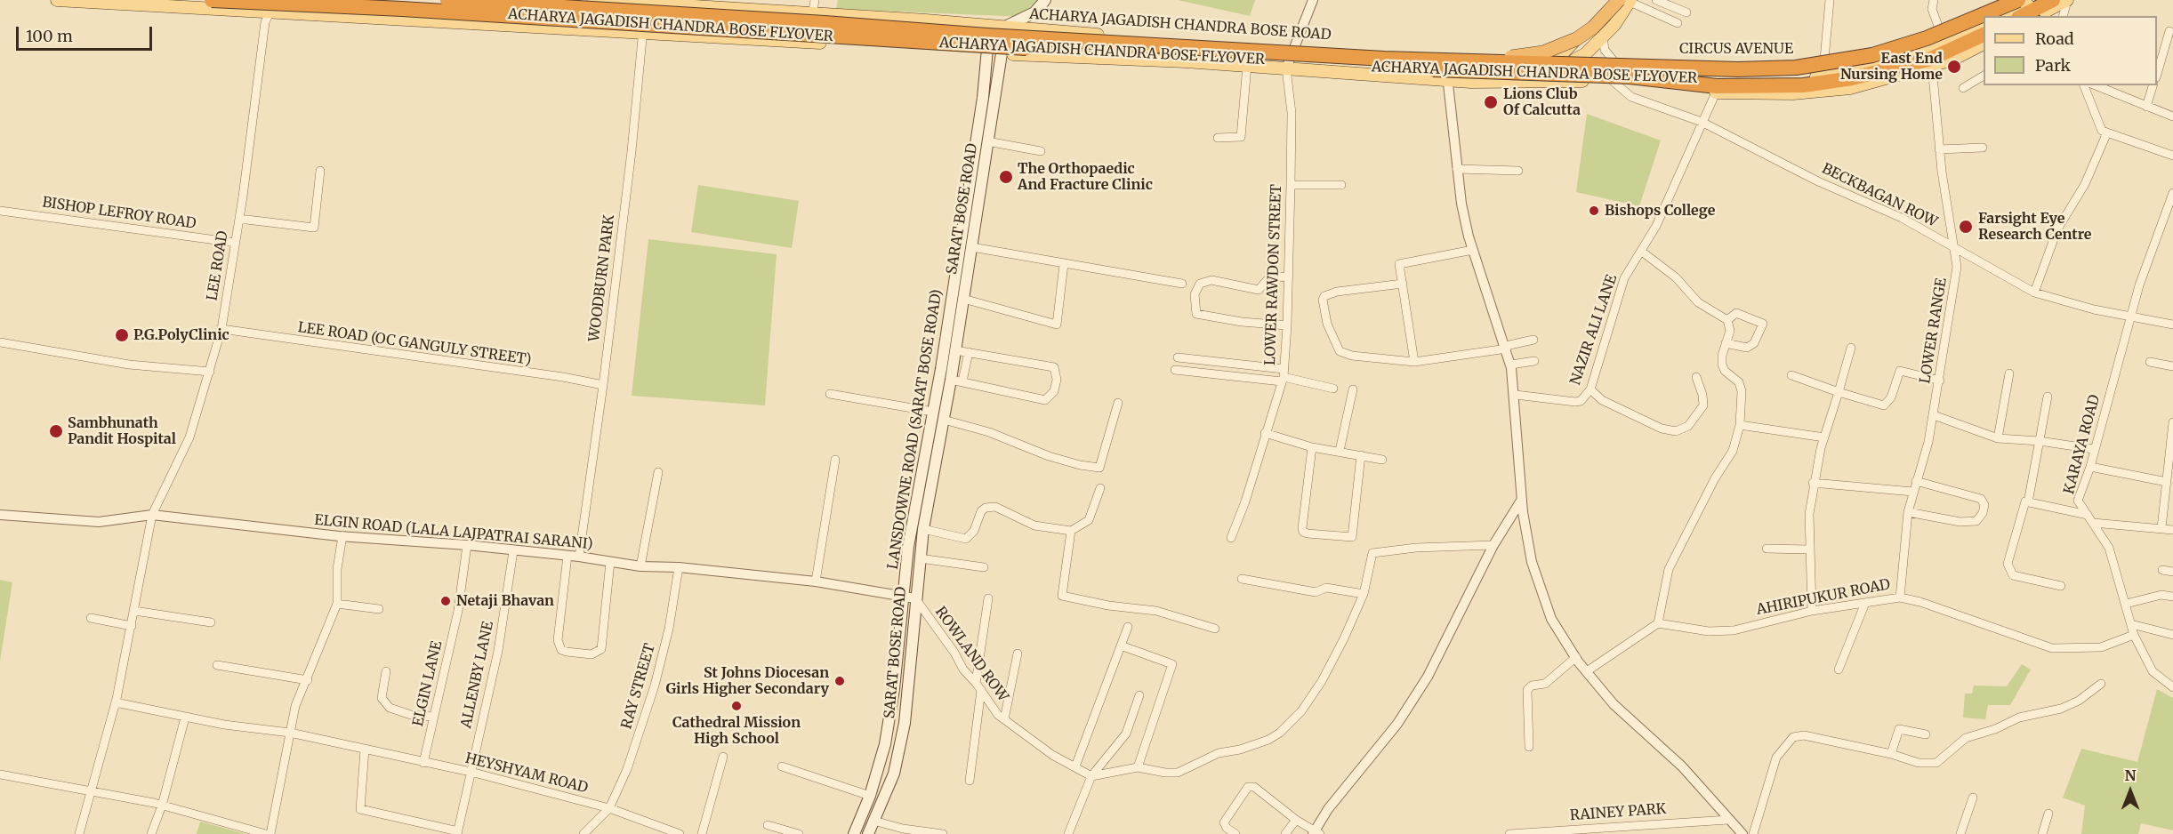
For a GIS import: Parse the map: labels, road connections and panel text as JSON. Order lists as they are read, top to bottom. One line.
{"streets":{"highway":["ACHARYA JAGADISH CHANDRA BOSE FLYOVER"],"main road":["ACHARYA JAGADISH CHANDRA BOSE ROAD","CIRCUS AVENUE","SARAT BOSE ROAD","LANSDOWNE ROAD (SARAT BOSE ROAD)"],"street":["BECKBAGAN ROW","BISHOP LEFROY ROAD","LEE ROAD","LOWER RAWDON STREET","WOODBURN PARK","NAZIR ALI LANE","LOWER RANGE","LEE ROAD (OC GANGULY STREET)","KARAYA ROAD","ELGIN ROAD (LALA LAJPATRAI SARANI)","AHIRIPUKUR ROAD","ROWLAND ROW","ALLENBY LANE","ELGIN LANE","RAY STREET","HEYSHYAM ROAD","RAINEY PARK"]},"crossings":[["ACHARYA JAGADISH CHANDRA BOSE ROAD","CIRCUS AVENUE"],["ACHARYA JAGADISH CHANDRA BOSE ROAD","SARAT BOSE ROAD"],["ACHARYA JAGADISH CHANDRA BOSE ROAD","WOODBURN PARK"],["ACHARYA JAGADISH CHANDRA BOSE ROAD","LANSDOWNE ROAD (SARAT BOSE ROAD)"],["BECKBAGAN ROW","NAZIR ALI LANE"],["BECKBAGAN ROW","LOWER RANGE"],["BECKBAGAN ROW","KARAYA ROAD"],["SARAT BOSE ROAD","ROWLAND ROW"],["BISHOP LEFROY ROAD","LEE ROAD"],["LEE ROAD","LEE ROAD (OC GANGULY STREET)"],["LEE ROAD","ELGIN ROAD (LALA LAJPATRAI SARANI)"],["LEE ROAD","HEYSHYAM ROAD"],["WOODBURN PARK","LEE ROAD (OC GANGULY STREET)"],["WOODBURN PARK","ELGIN ROAD (LALA LAJPATRAI SARANI)"],["LOWER RANGE","AHIRIPUKUR ROAD"],["LANSDOWNE ROAD (SARAT BOSE ROAD)","ELGIN ROAD (LALA LAJPATRAI SARANI)"],["KARAYA ROAD","AHIRIPUKUR ROAD"],["ELGIN ROAD (LALA LAJPATRAI SARANI)","ALLENBY LANE"],["ELGIN ROAD (LALA LAJPATRAI SARANI)","ELGIN LANE"],["ELGIN ROAD (LALA LAJPATRAI SARANI)","RAY STREET"],["ALLENBY LANE","HEYSHYAM ROAD"],["ELGIN LANE","HEYSHYAM ROAD"],["RAY STREET","HEYSHYAM ROAD"]],"places":["East End Nursing Home","Lions Club Of Calcutta","The Orthopaedic And Fracture Clinic","Bishops College","Farsight Eye Research Centre","P.G.PolyClinic","Sambhunath Pandit Hospital","Netaji Bhavan","St Johns Diocesan Girls Higher Secondary","Cathedral Mission High School"],"legend":["Road","Park"],"scale_bar":"100 m","north":"top"}
